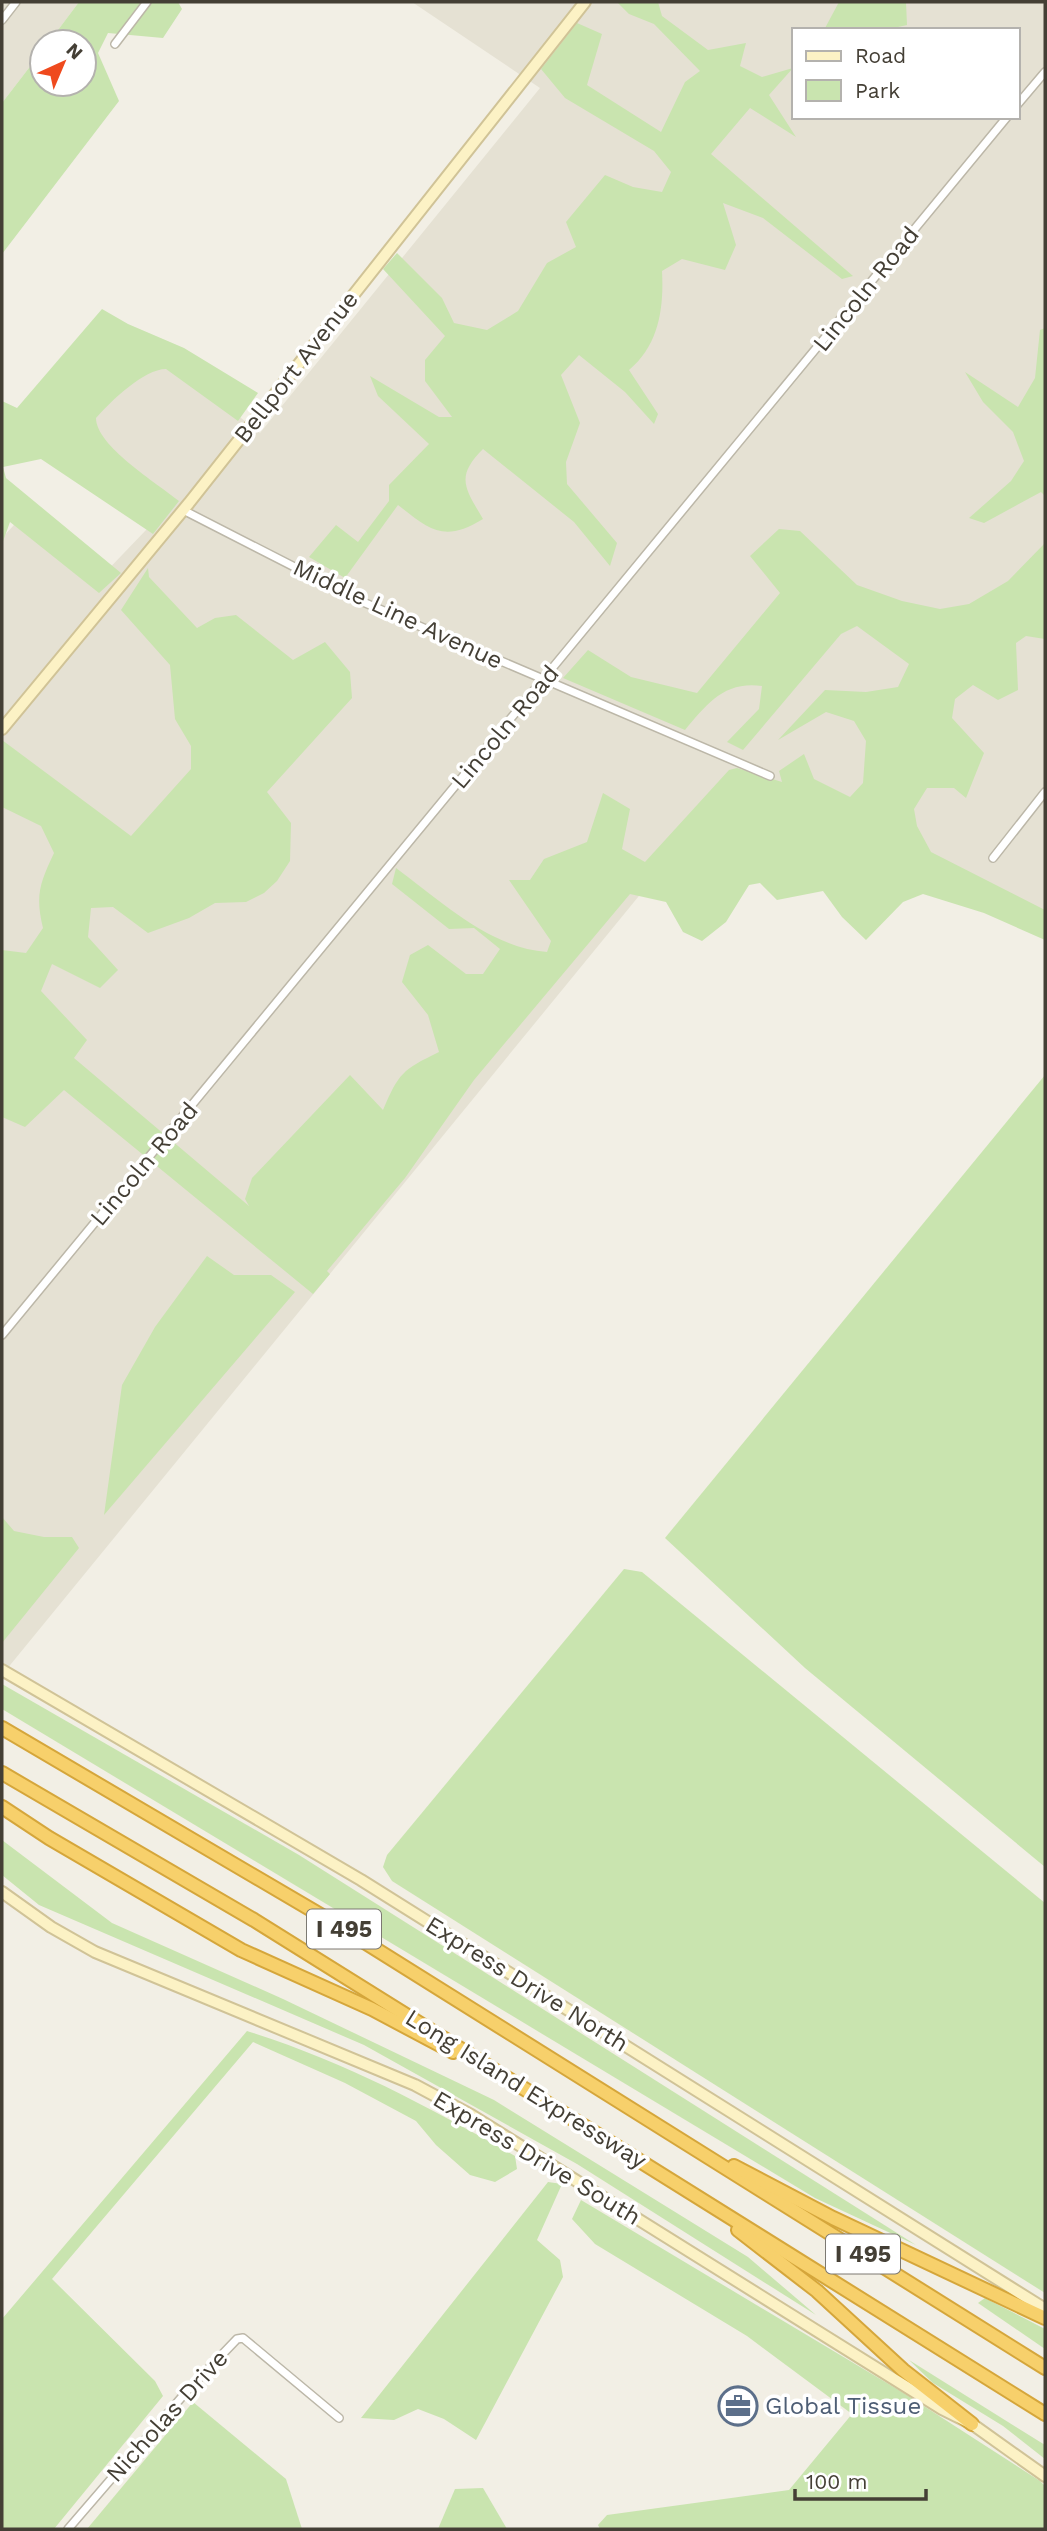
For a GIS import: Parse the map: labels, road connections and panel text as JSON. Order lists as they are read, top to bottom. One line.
{"streets":{"highway":["I 495","Long Island Expressway"],"main road":["Bellport Avenue","Express Drive North","Express Drive South"],"street":["Lincoln Road","Middle Line Avenue","Nicholas Drive"]},"crossings":[["Lincoln Road","Middle Line Avenue"],["Bellport Avenue","Middle Line Avenue"]],"places":{"office":["Global Tissue"]},"legend":["Road","Park"],"scale_bar":"100 m","north":"top right"}
